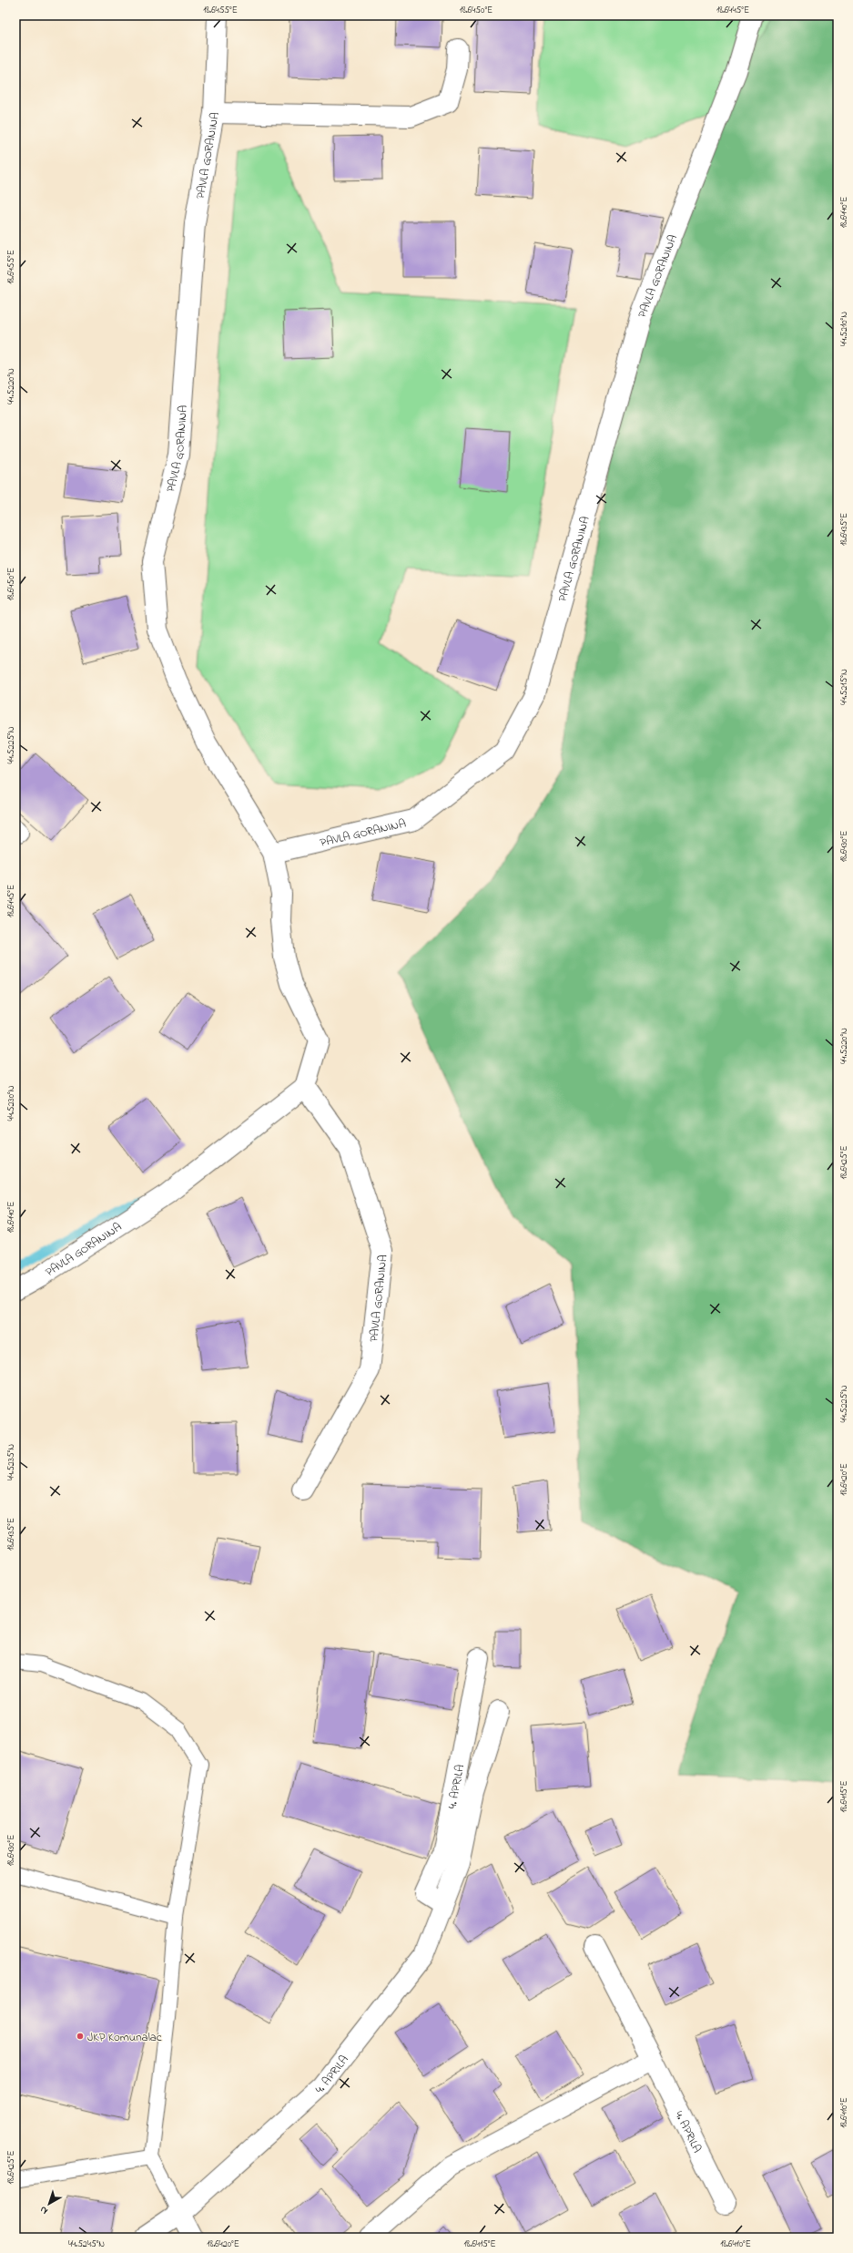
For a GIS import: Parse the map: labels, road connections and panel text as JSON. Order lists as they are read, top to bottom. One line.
{"streets":{"street":["PAVLA GORANINA","4. APRILA"]},"places":["JKP Komunalac"],"north":"bottom left","coordinates":["18.6455°E","18.6450°E","18.6445°E","18.6440°E","44.5210°N","44.5220°N","18.6435°E","44.5215°N","44.5225°N","18.6430°E","44.5230°N","18.6425°E","44.5235°N","18.6420°E","18.6415°E","18.6410°E","44.5245°N"]}
